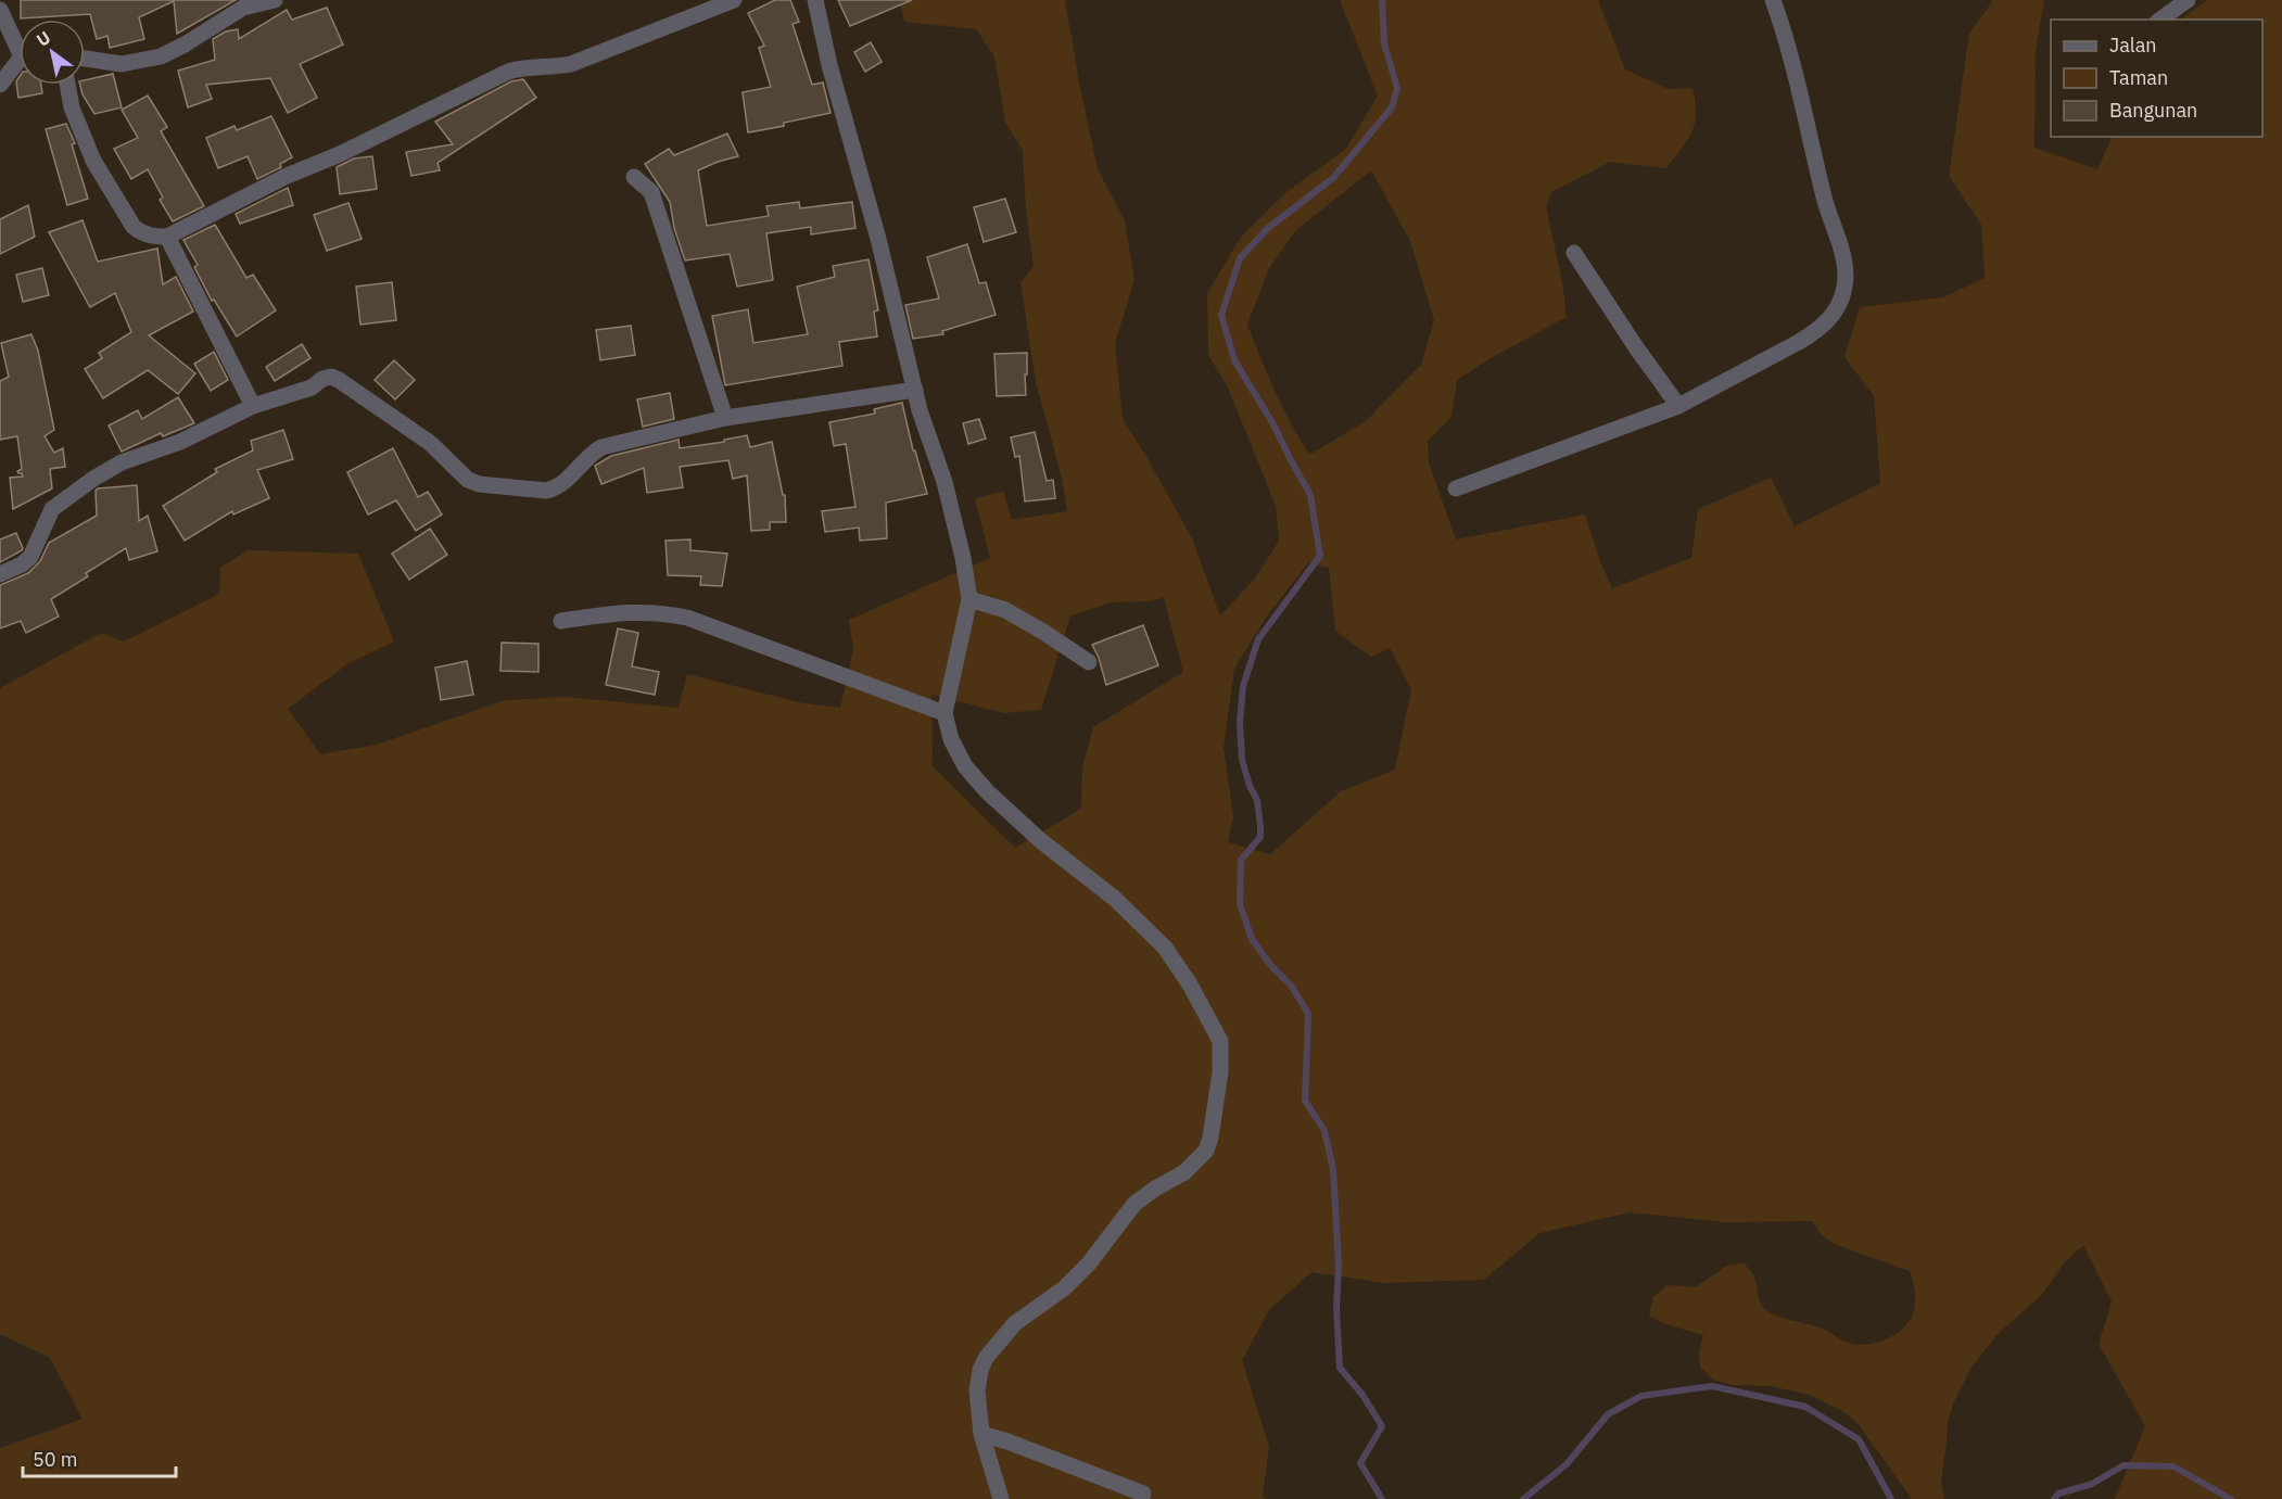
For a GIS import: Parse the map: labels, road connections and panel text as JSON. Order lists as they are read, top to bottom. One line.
{"legend":["Jalan","Taman","Bangunan"],"scale_bar":"50 m","north":"top left"}
